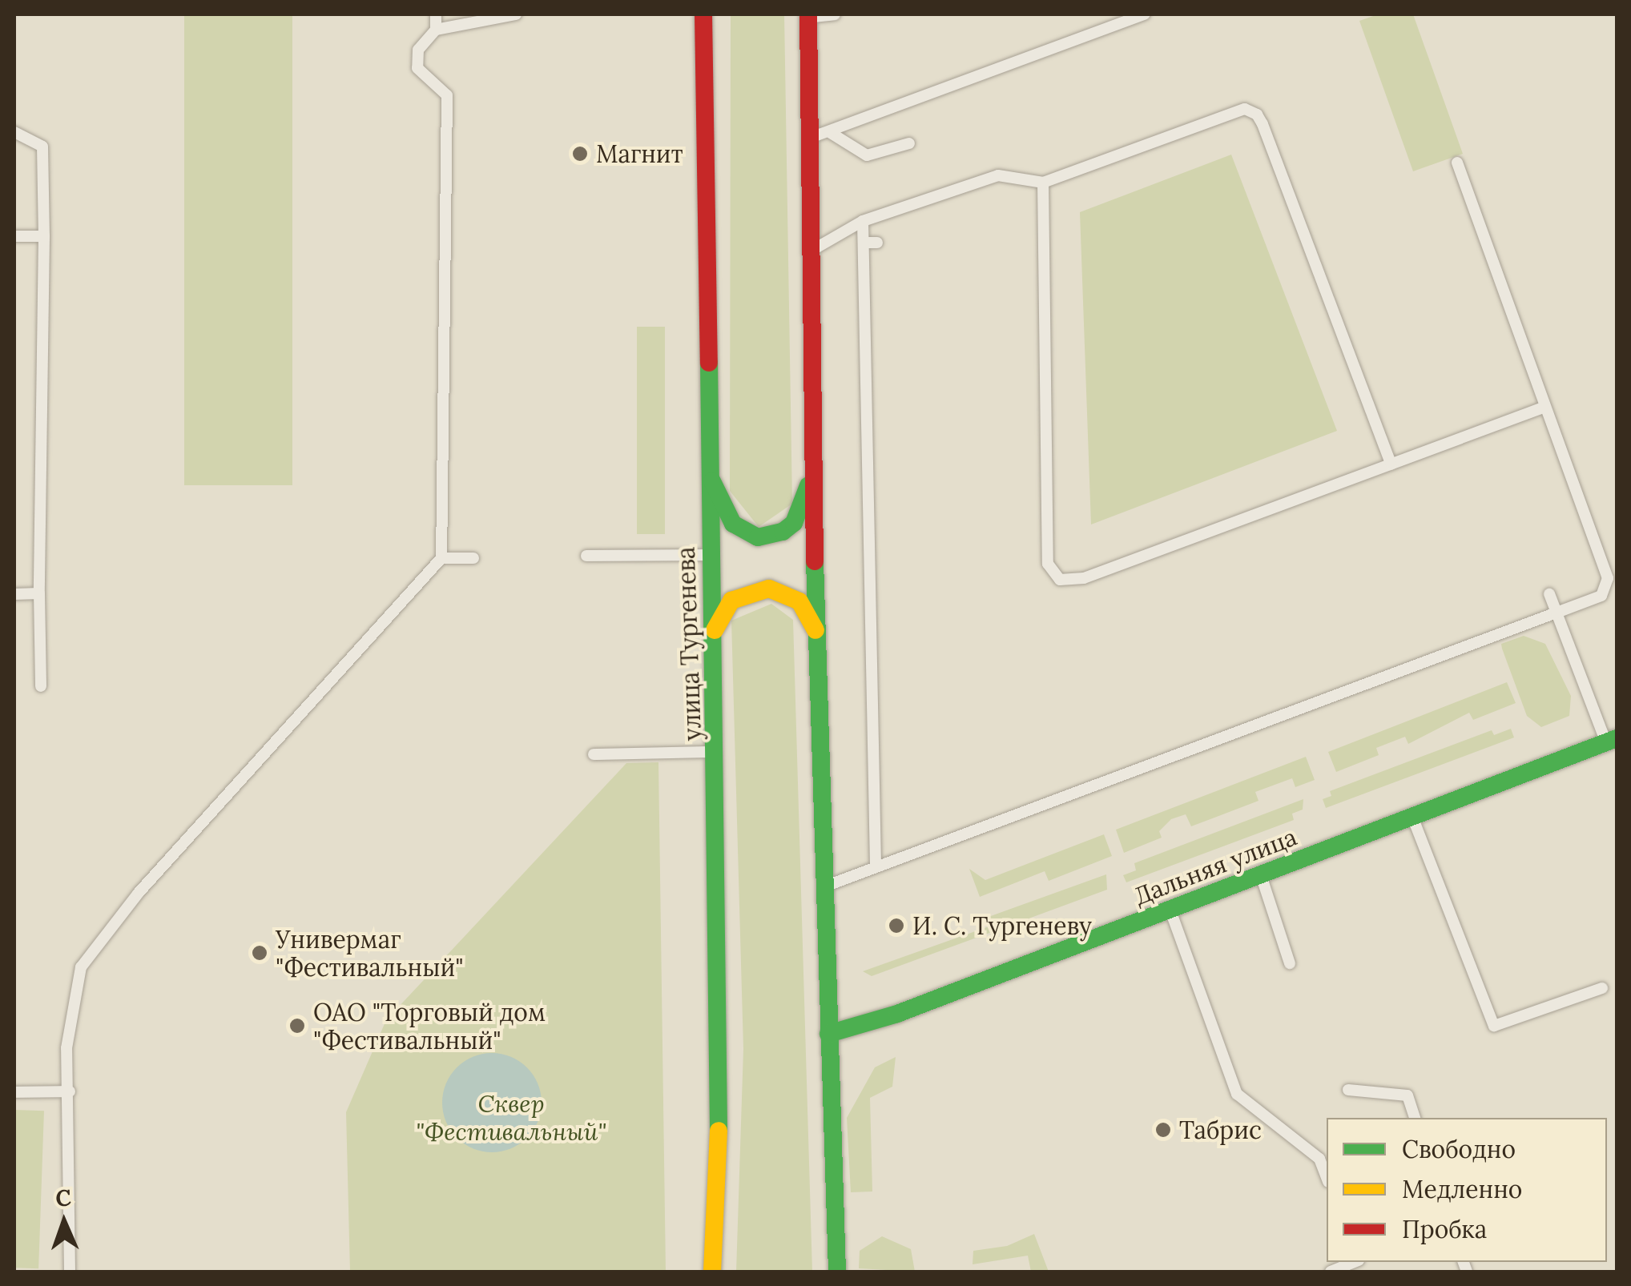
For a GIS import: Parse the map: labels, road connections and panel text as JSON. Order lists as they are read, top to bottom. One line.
{"streets":{"main road":["улица Тургенева","Дальняя улица"]},"parks":["Сквер \"Фестивальный\""],"places":["Магнит","И. С. Тургеневу","Универмаг \"Фестивальный\"","ОАО \"Торговый дом \"Фестивальный\"","Табрис"],"legend":["Свободно","Медленно","Пробка"],"north":"top"}
